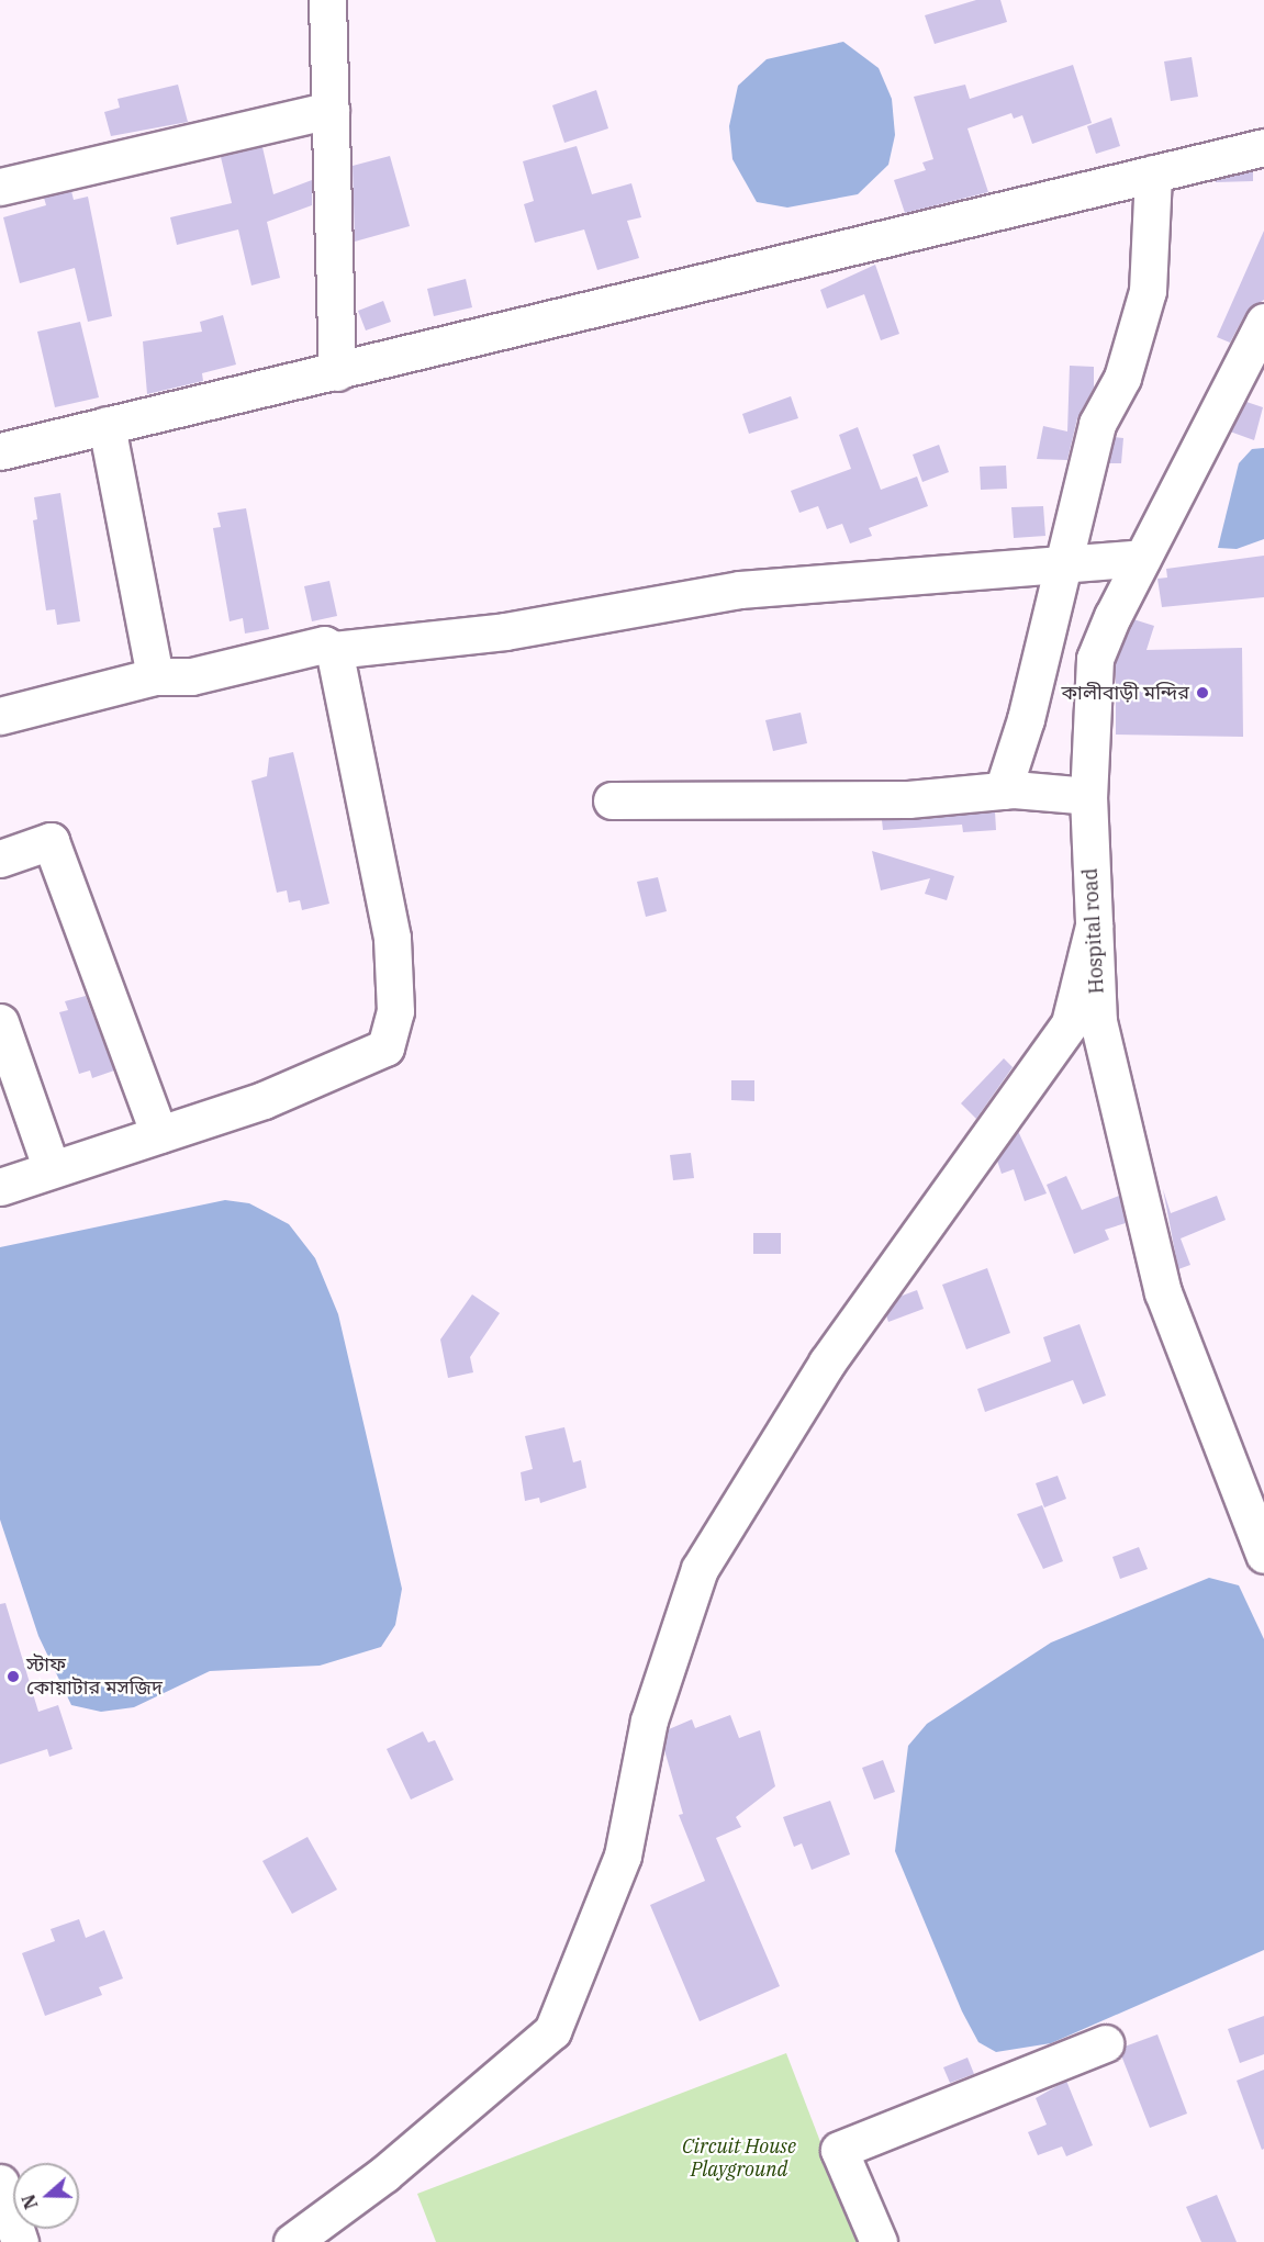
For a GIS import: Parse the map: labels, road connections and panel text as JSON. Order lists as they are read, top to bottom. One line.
{"streets":{"street":["Hospital road"]},"parks":["Circuit House Playground"],"places":["কালীবাড়ী মন্দির","স্টাফ কোয়াটার মসজিদ"],"north":"left"}
